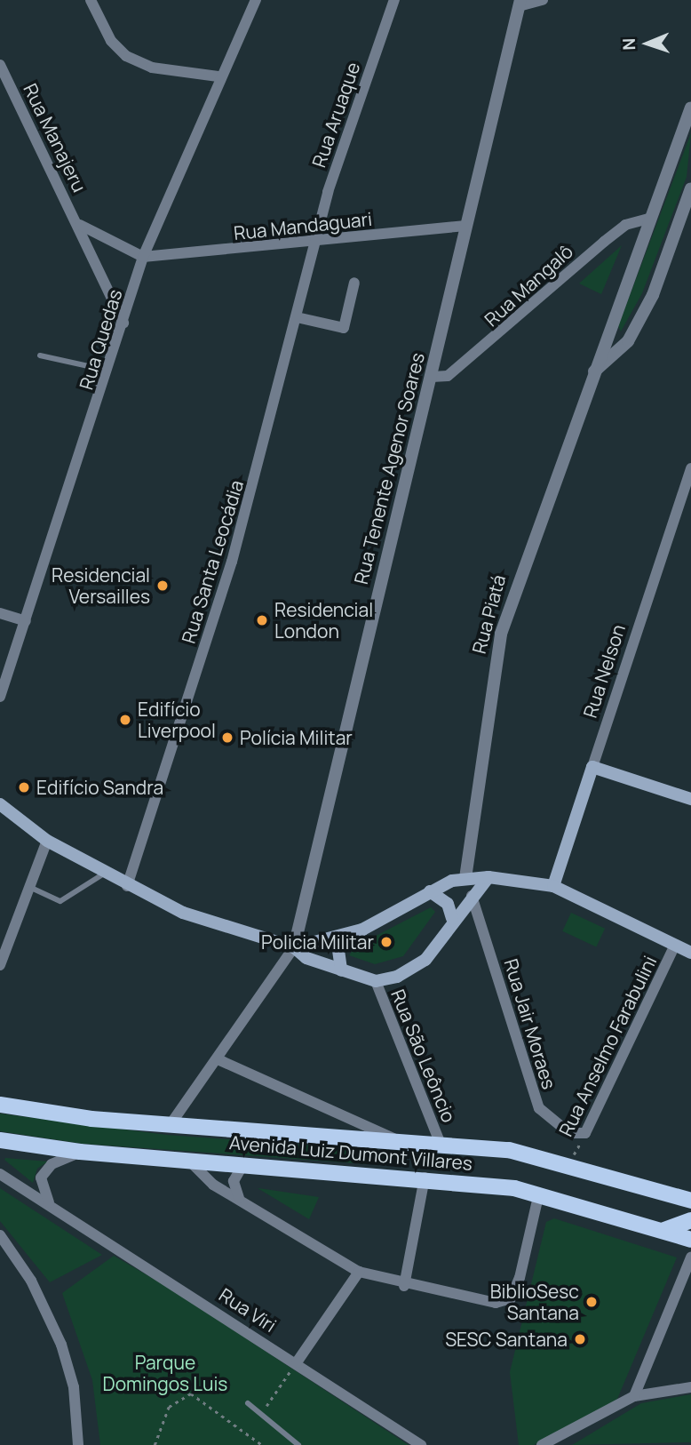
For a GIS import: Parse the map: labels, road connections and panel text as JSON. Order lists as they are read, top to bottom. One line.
{"streets":{"main road":["Rua Nelson","Avenida Luiz Dumont Villares"],"street":["Rua Aruaque","Rua Manajeru","Rua Mandaguari","Rua Mangalô","Rua Quedas","Rua Tenente Agenor Soares","Rua Santa Leocádia","Rua Piatá","Rua Jair Moraes","Rua Anselmo Farabulini","Rua São Leôncio","Rua Viri"]},"crossings":[["Rua Aruaque","Rua Mandaguari"],["Rua Aruaque","Rua Santa Leocádia"],["Rua Manajeru","Rua Quedas"],["Rua Mandaguari","Rua Quedas"],["Rua Mandaguari","Rua Tenente Agenor Soares"],["Rua Mandaguari","Rua Santa Leocádia"],["Rua Mangalô","Rua Tenente Agenor Soares"],["Rua Mangalô","Rua Piatá"],["Rua Tenente Agenor Soares","Avenida Luiz Dumont Villares"],["Rua Jair Moraes","Rua Anselmo Farabulini"],["Rua Anselmo Farabulini","Avenida Luiz Dumont Villares"],["Rua São Leôncio","Avenida Luiz Dumont Villares"]],"parks":["Parque Domingos Luis"],"places":["Residencial Versailles","Residencial London","Edifício Liverpool","Polícia Militar","Edifício Sandra","Policia Militar","BiblioSesc Santana","SESC Santana"],"north":"left"}
